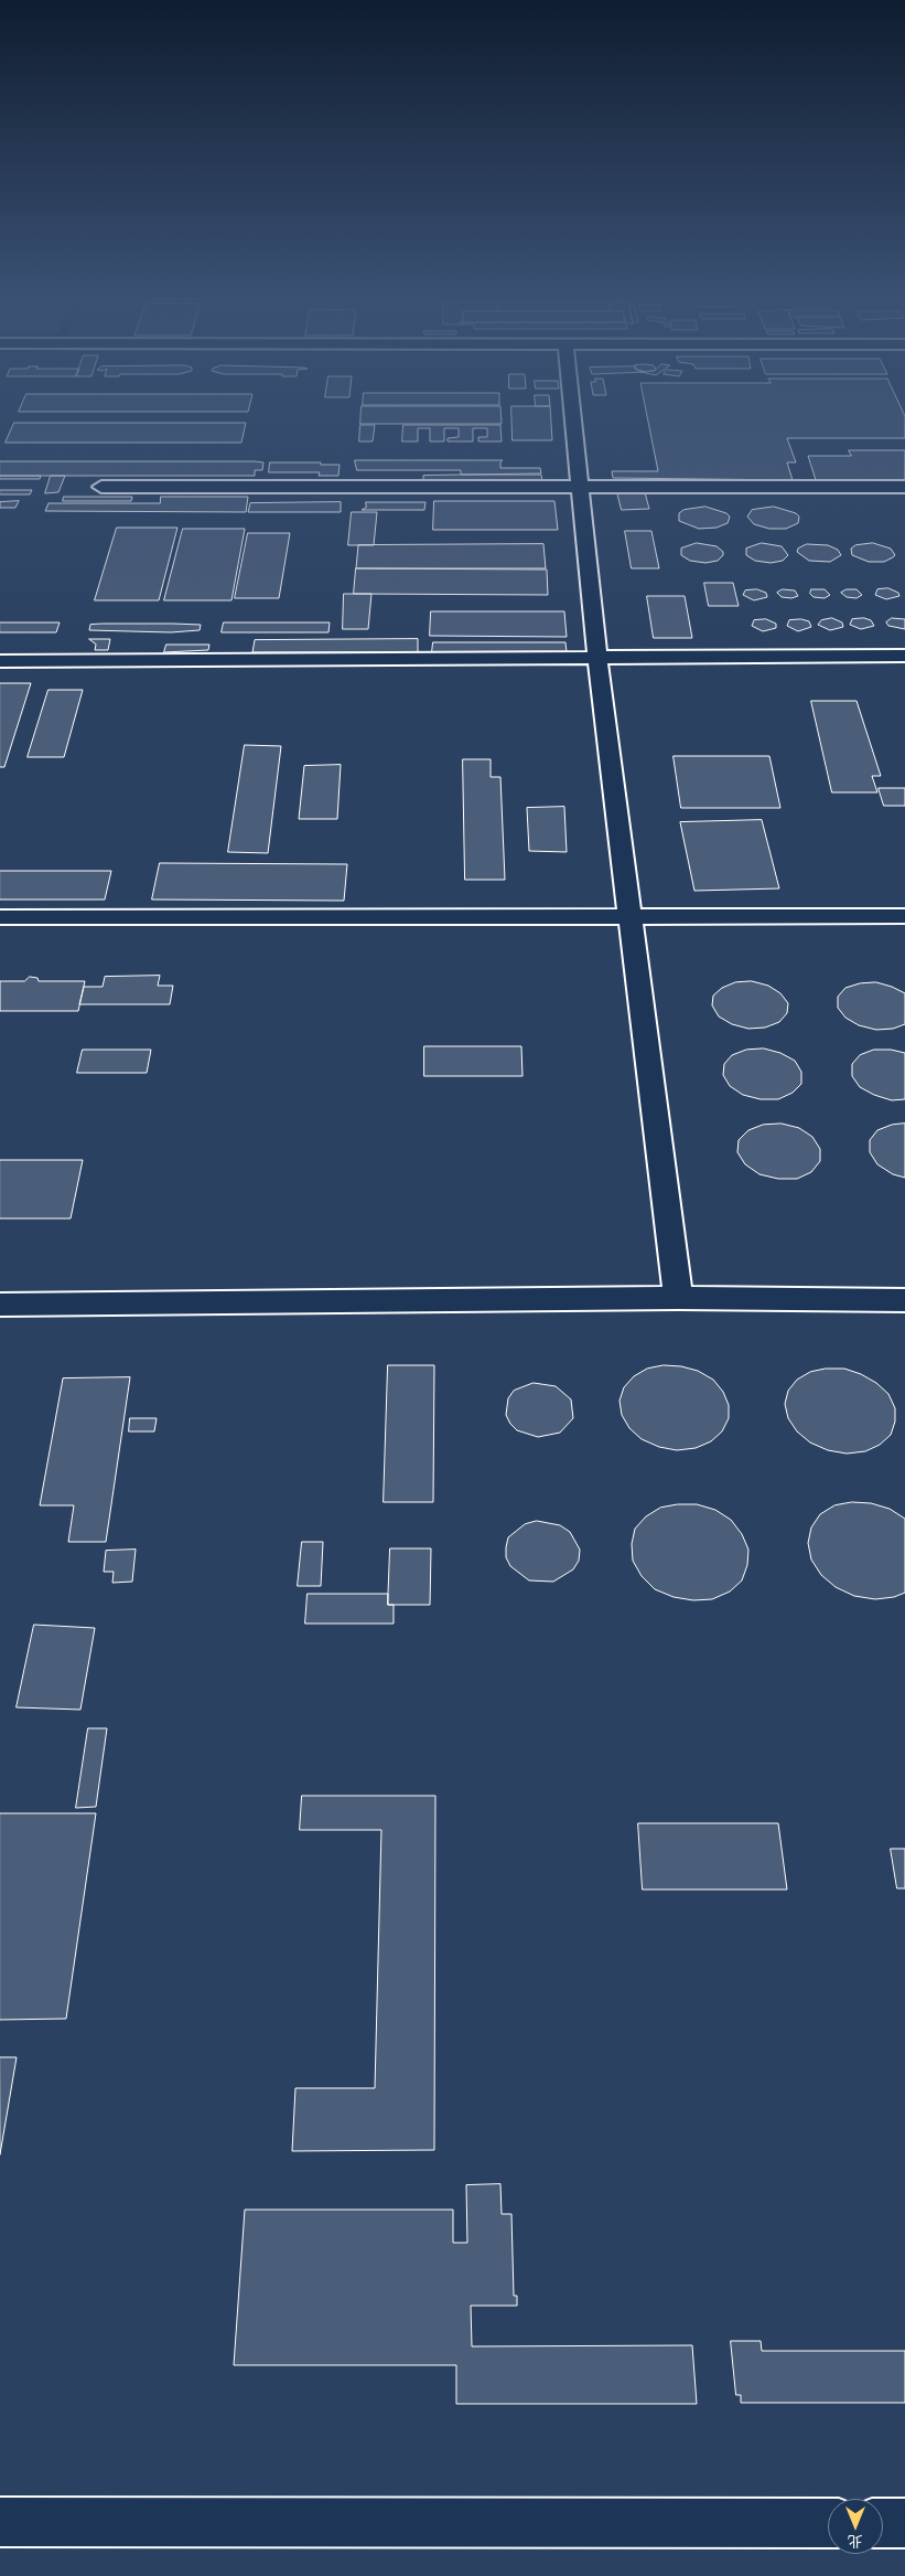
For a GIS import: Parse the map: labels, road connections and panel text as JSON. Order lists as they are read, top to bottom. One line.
{"north":"bottom"}
